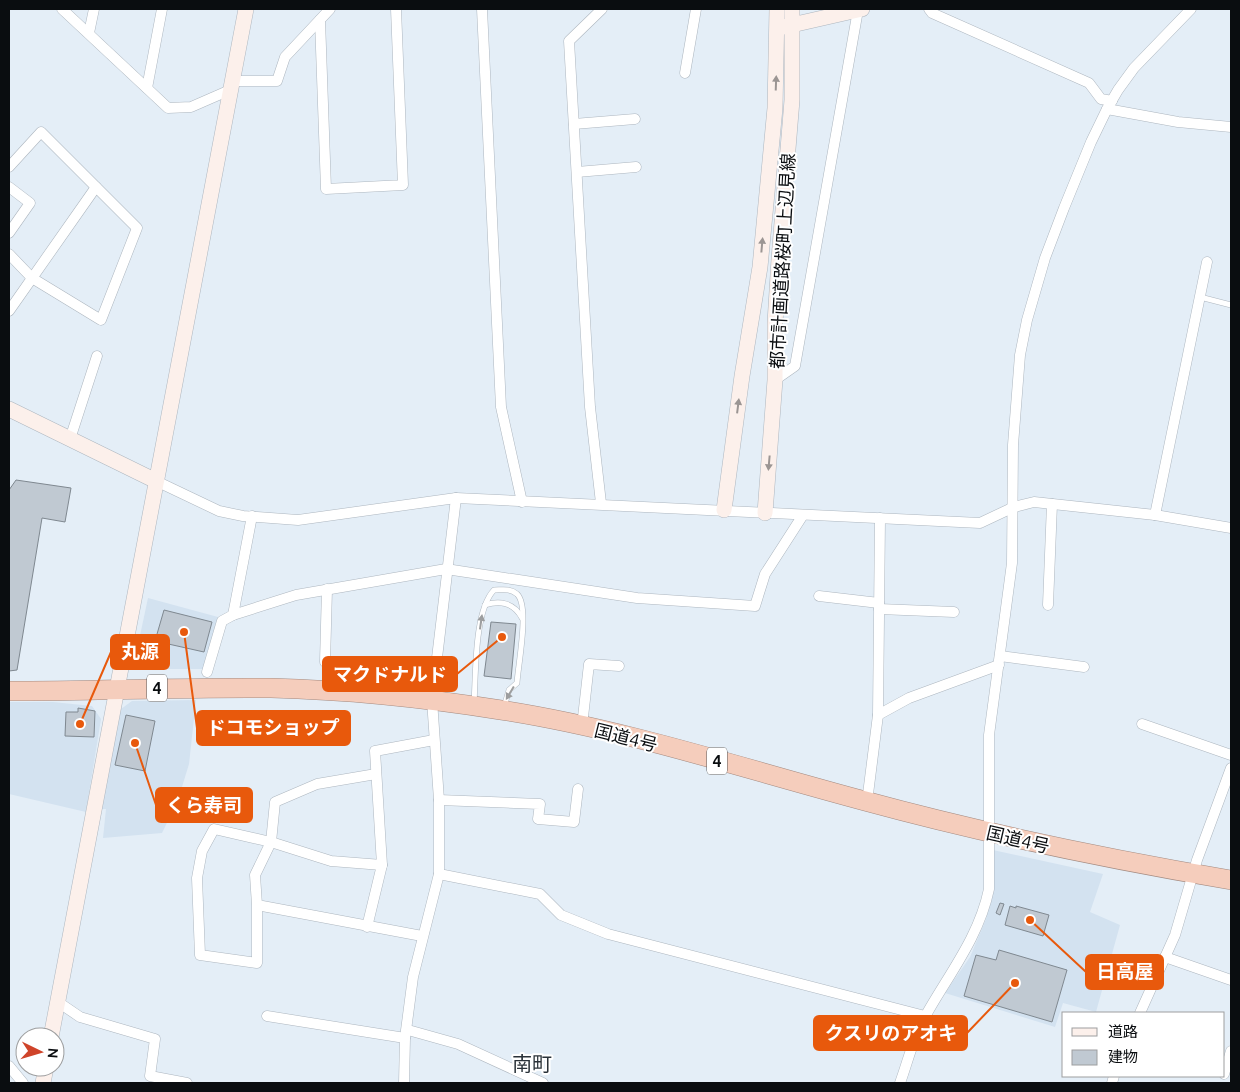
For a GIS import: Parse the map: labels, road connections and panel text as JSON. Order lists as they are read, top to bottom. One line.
{"streets":{"highway":["4","国道4号"],"street":["都市計画道路桜町上辺見線"]},"districts":["南町"],"places":["ドコモショップ","マクドナルド","丸源","くら寿司","日高屋","クスリのアオキ"],"legend":["道路","建物"],"north":"right"}
